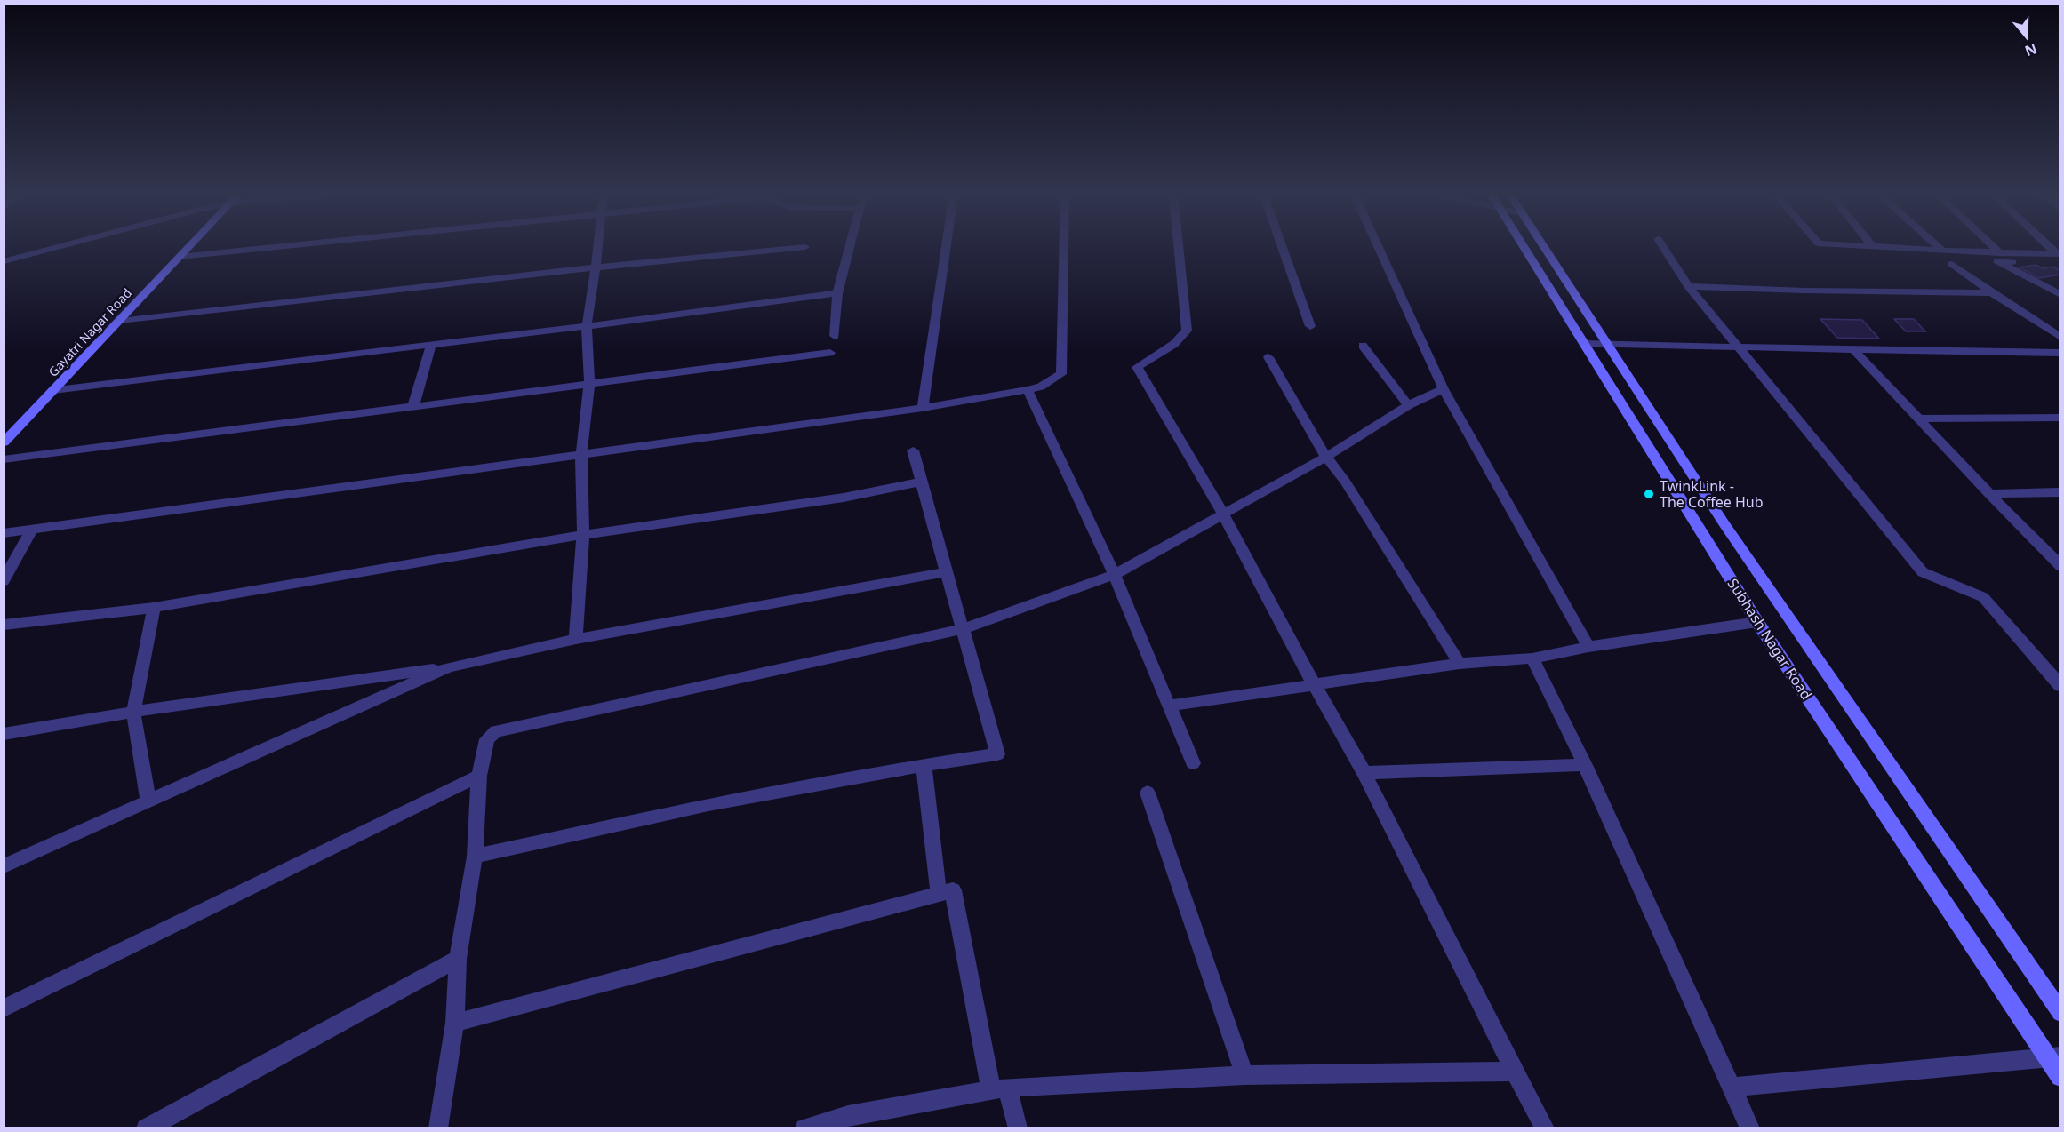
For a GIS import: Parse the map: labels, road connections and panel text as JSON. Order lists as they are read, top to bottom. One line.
{"streets":{"street":["Gayatri Nagar Road","Subhash Nagar Road"]},"places":["TwinkLink - The Coffee Hub"],"north":"bottom"}
